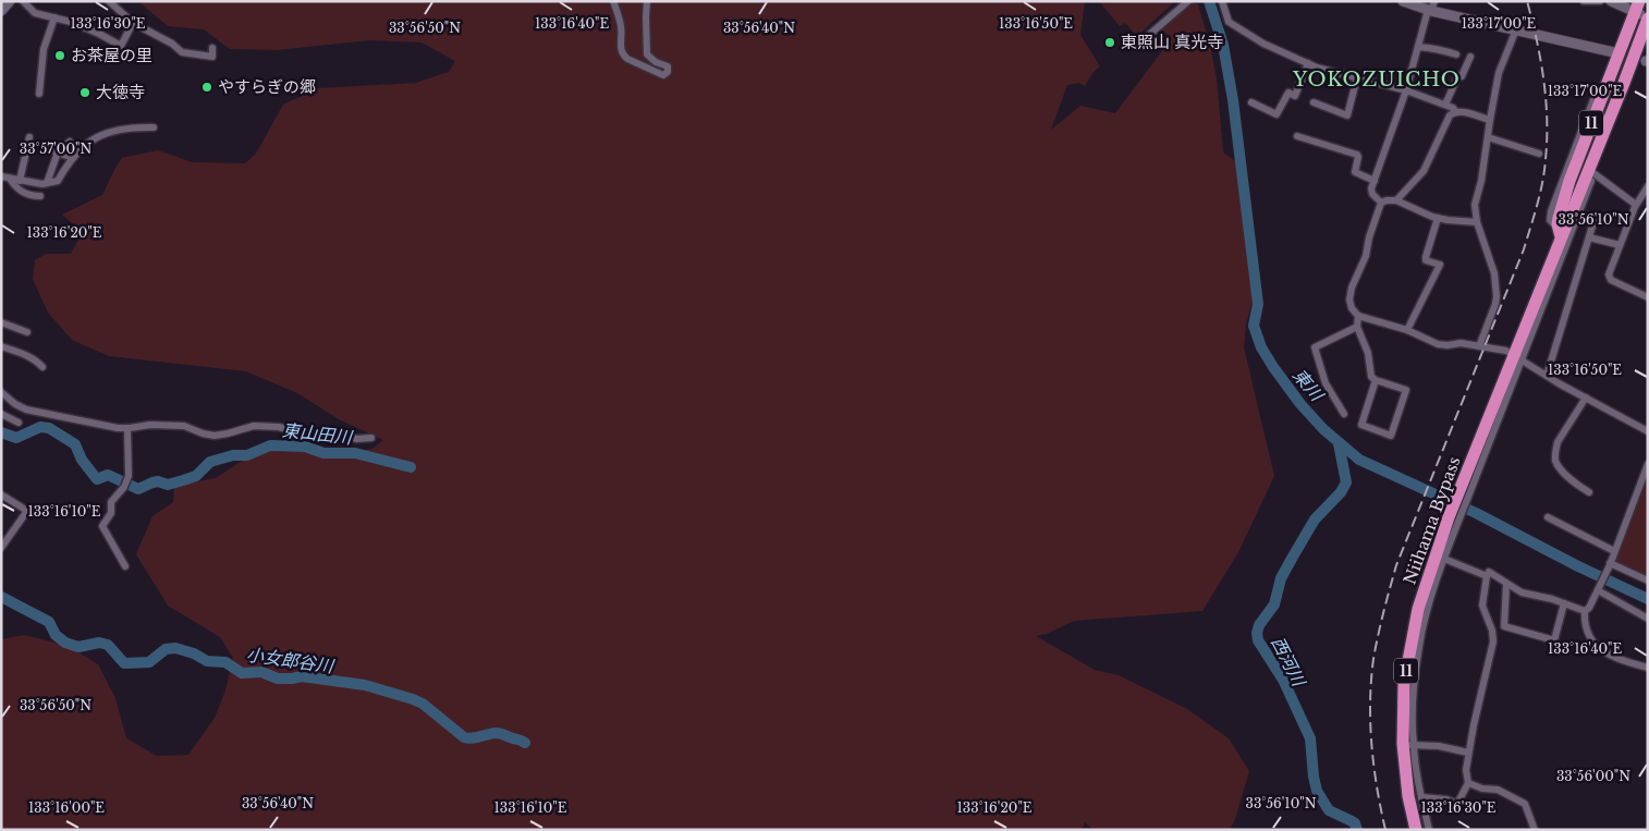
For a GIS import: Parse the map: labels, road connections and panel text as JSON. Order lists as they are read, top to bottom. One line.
{"streets":{"highway":["11","Niihama Bypass"]},"districts":["YOKOZUICHO"],"water":["東川","東山田川","小女郎谷川","西河川"],"places":["東照山 真光寺","お茶屋の里","やすらぎの郷","大徳寺"],"coordinates":["133°17'00\"E","133°16'30\"E","133°16'40\"E","133°16'50\"E","33°56'50\"N","33°56'40\"N","33°57'00\"N","33°56'10\"N","133°16'20\"E","133°16'10\"E","33°56'00\"N","133°16'00\"E"]}
